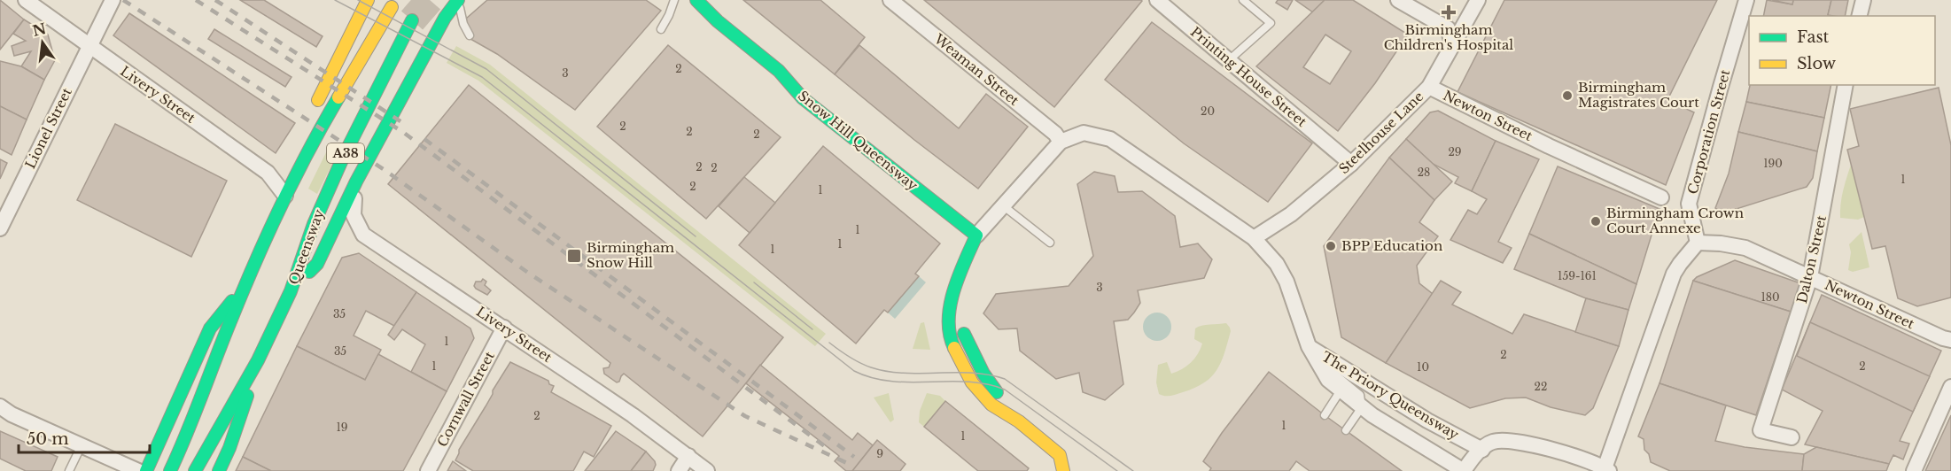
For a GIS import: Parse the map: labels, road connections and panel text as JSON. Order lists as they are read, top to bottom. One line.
{"streets":{"main road":["Snow Hill Queensway","A38","Queensway"],"street":["Weaman Street","Printing House Street","Livery Street","Newton Street","Lionel Street","Corporation Street","Steelhouse Lane","Dalton Street","The Priory Queensway","Cornwall Street"]},"crossings":[["Printing House Street","Steelhouse Lane"],["Livery Street","Lionel Street"],["Livery Street","A38"],["Livery Street","Cornwall Street"],["Newton Street","Corporation Street"],["Newton Street","Steelhouse Lane"],["Newton Street","Dalton Street"]],"places":{"health":["Birmingham Children's Hospital"],"other":["Birmingham Magistrates Court","Birmingham Crown Court Annexe","BPP Education"],"transit":["Birmingham Snow Hill"]},"house_numbers":["2","3","20","2","2","2","29","190","2","2","28","1","2","1","1","1","1","159-161","3","180","35","1","35","2","1","2","10","22","2","1","19","1","9"],"legend":["Fast","Slow"],"scale_bar":"50 m","north":"top"}
